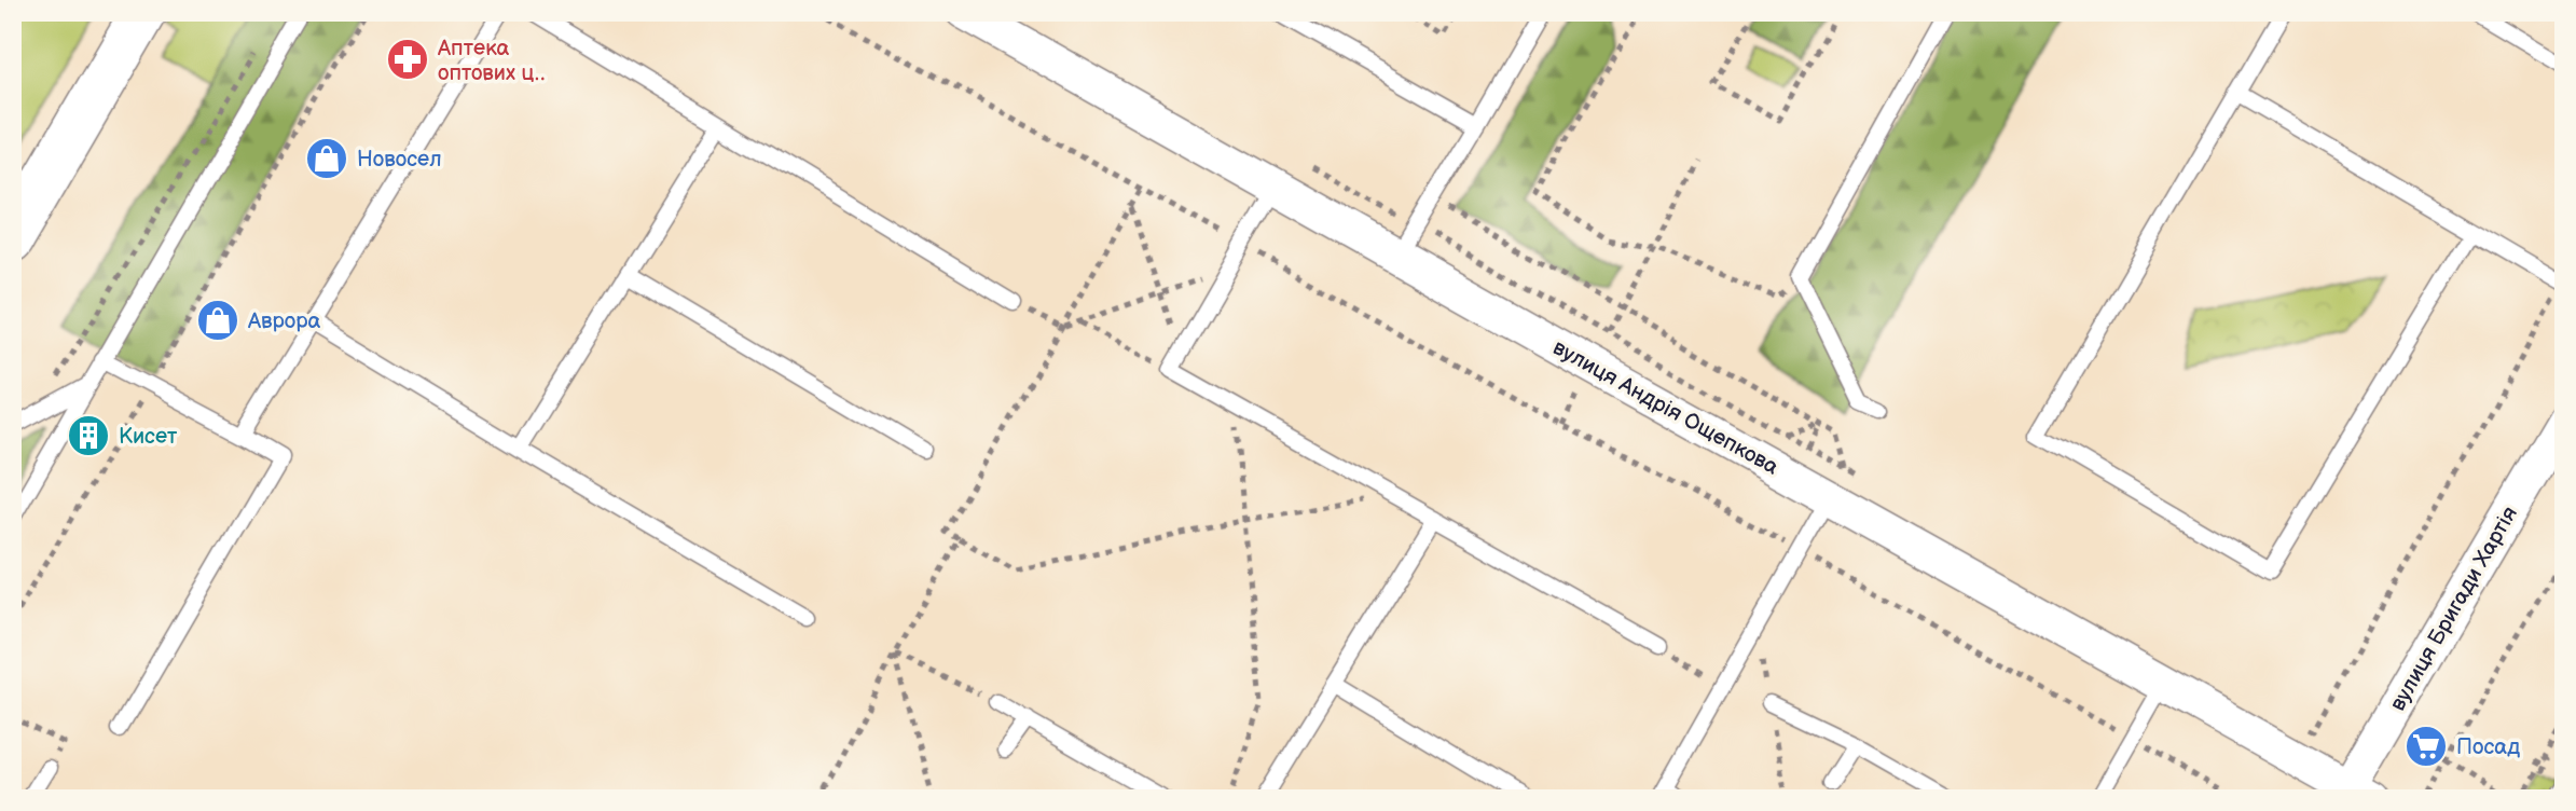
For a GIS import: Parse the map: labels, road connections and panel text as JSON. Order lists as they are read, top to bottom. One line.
{"streets":{"street":["вулиця Андрія Ощепкова","вулиця Бригади Хартія"]},"crossings":[["вулиця Андрія Ощепкова","вулиця Бригади Хартія"]],"places":{"pharmacy":["Аптека оптових ц‥"],"shop":["Новосел","Аврора"],"building":["Кисет"],"supermarket":["Посад"]}}
